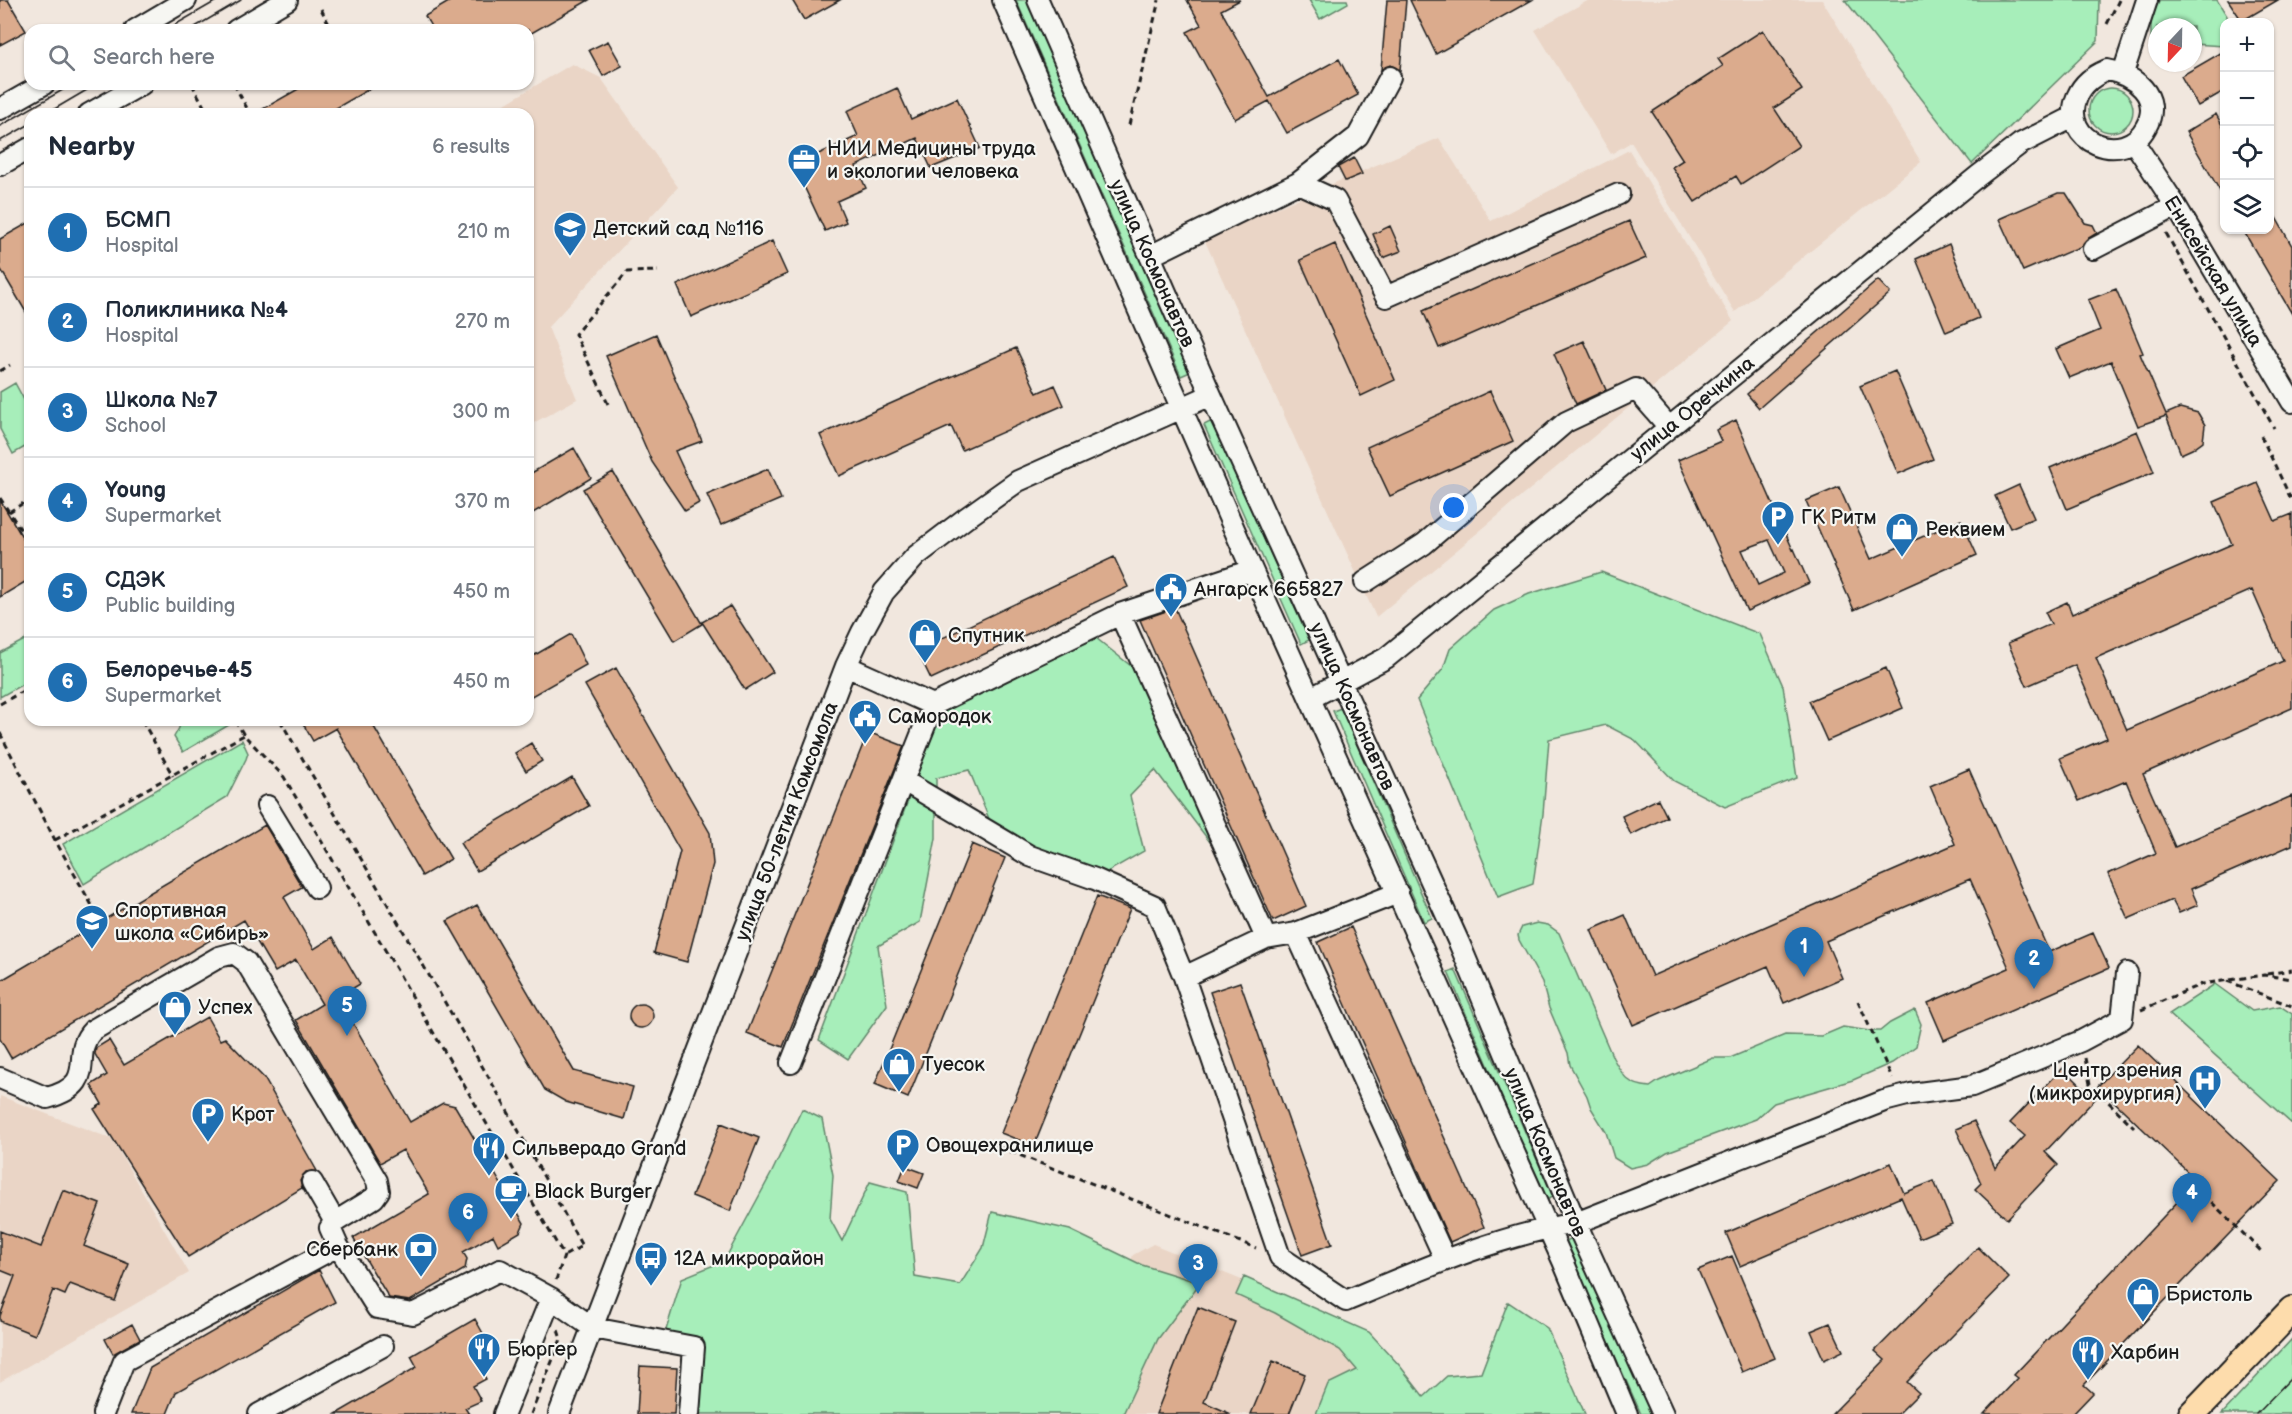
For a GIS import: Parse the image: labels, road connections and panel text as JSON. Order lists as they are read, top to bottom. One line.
{"streets":{"street":["улица Космонавтов","Енисейская улица","улица Оречкина","улица 50-летия Комсомола"]},"crossings":[["улица Космонавтов","улица Оречкина"],["улица Космонавтов","улица 50-летия Комсомола"],["Енисейская улица","улица Оречкина"]],"places":{"office":["НИИ Медицины труда и экологии человека"],"school or university":["Детский сад №116","Спортивная школа «Сибирь»"],"parking":["ГК Ритм","Крот","Овощехранилище"],"shop":["Реквием","Спутник","Успех","Туесок","Бристоль"],"public building":["Ангарск 665827","Самородок"],"hospital":["Центр зрения (микрохирургия)"],"restaurant":["Сильверадо Grand","Бюргер","Харбин"],"cafe":["Black Burger"],"bank":["Сбербанк"],"bus stop":["12А микрорайон"]},"north":"bottom","page":{"map_buttons":["+","−"],"search":"Search here","heading":["Nearby","6 results"],"list":[{"mark":"1","name":"БСМП","note":"Hospital","value":"210 m"},{"mark":"2","name":"Поликлиника №4","note":"Hospital","value":"270 m"},{"mark":"3","name":"Школа №7","note":"School","value":"300 m"},{"mark":"4","name":"Young","note":"Supermarket","value":"370 m"},{"mark":"5","name":"СДЭК","note":"Public building","value":"450 m"},{"mark":"6","name":"Белоречье-45","note":"Supermarket","value":"450 m"}],"pins":["1","2","5","4","6","3"]}}
